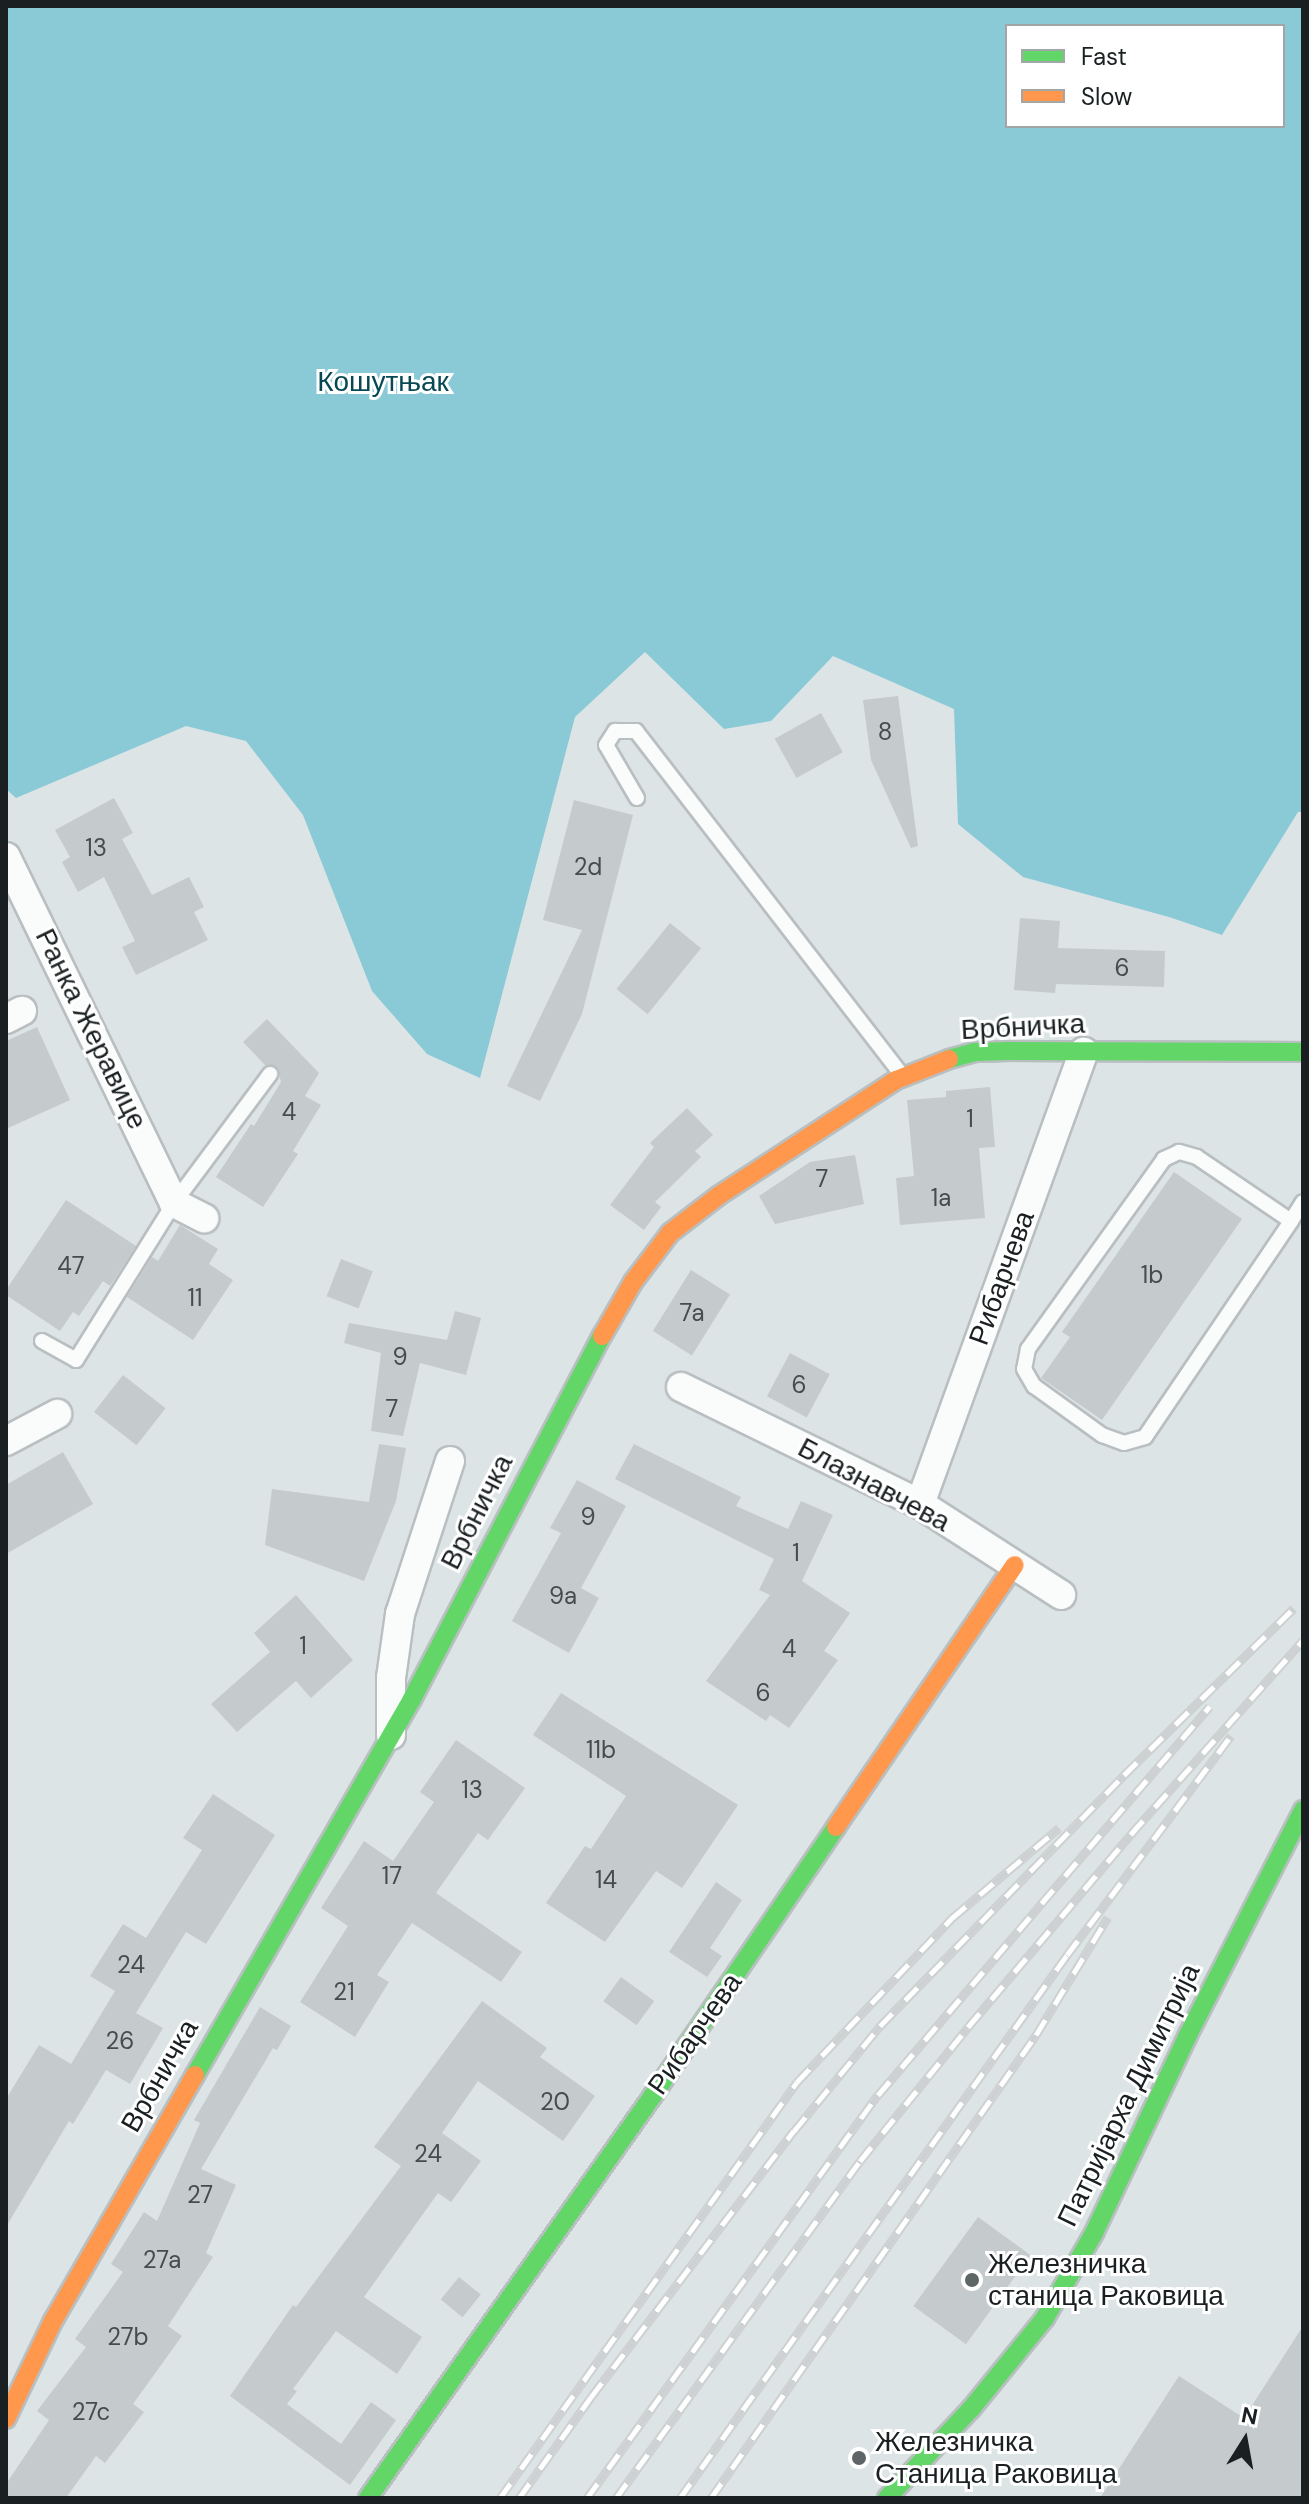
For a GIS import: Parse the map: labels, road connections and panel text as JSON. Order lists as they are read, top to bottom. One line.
{"streets":{"street":["Врбничка","Ранка Жеравице","Рибарчева","Блазнавчева","Патријарха Димитрија"]},"crossings":[["Врбничка","Рибарчева"],["Рибарчева","Блазнавчева"]],"parks":["Кошутњак"],"places":["Железничка станица Раковица","Железничка Станица Раковица"],"house_numbers":["8","13","2d","6","4","1","7","1a","47","1b","11","7a","9","6","7","9","1","9a","1","4","6","11b","13","17","14","24","21","26","20","24","27","27a","27b","27c"],"legend":["Fast","Slow"],"north":"top"}
